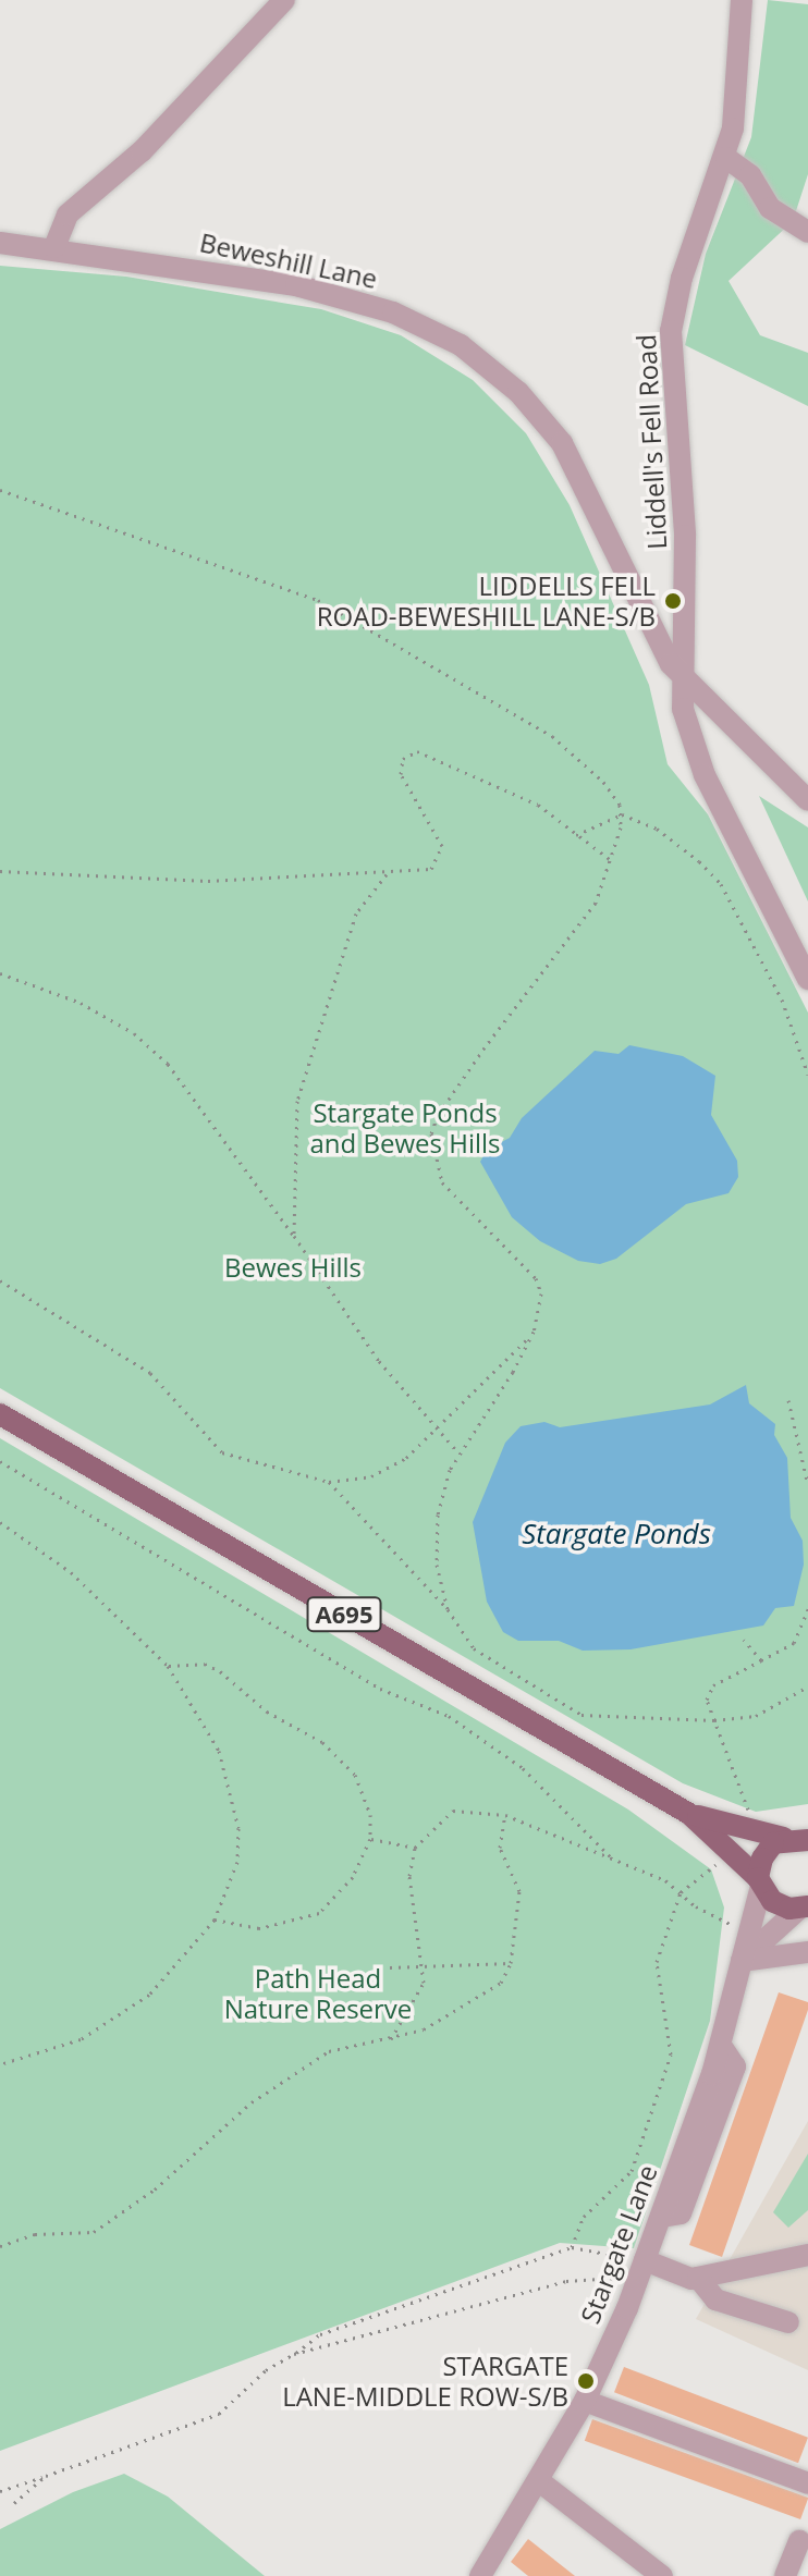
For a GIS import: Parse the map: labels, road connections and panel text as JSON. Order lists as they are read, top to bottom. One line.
{"streets":{"main road":["A695"],"street":["Beweshill Lane","Liddell's Fell Road","Stargate Lane"]},"crossings":[["Beweshill Lane","Liddell's Fell Road"],["A695","Stargate Lane"]],"water":["Stargate Ponds"],"parks":["Stargate Ponds and Bewes Hills","Bewes Hills","Path Head Nature Reserve"],"places":["LIDDELLS FELL ROAD-BEWESHILL LANE-S/B","STARGATE LANE-MIDDLE ROW-S/B"]}
